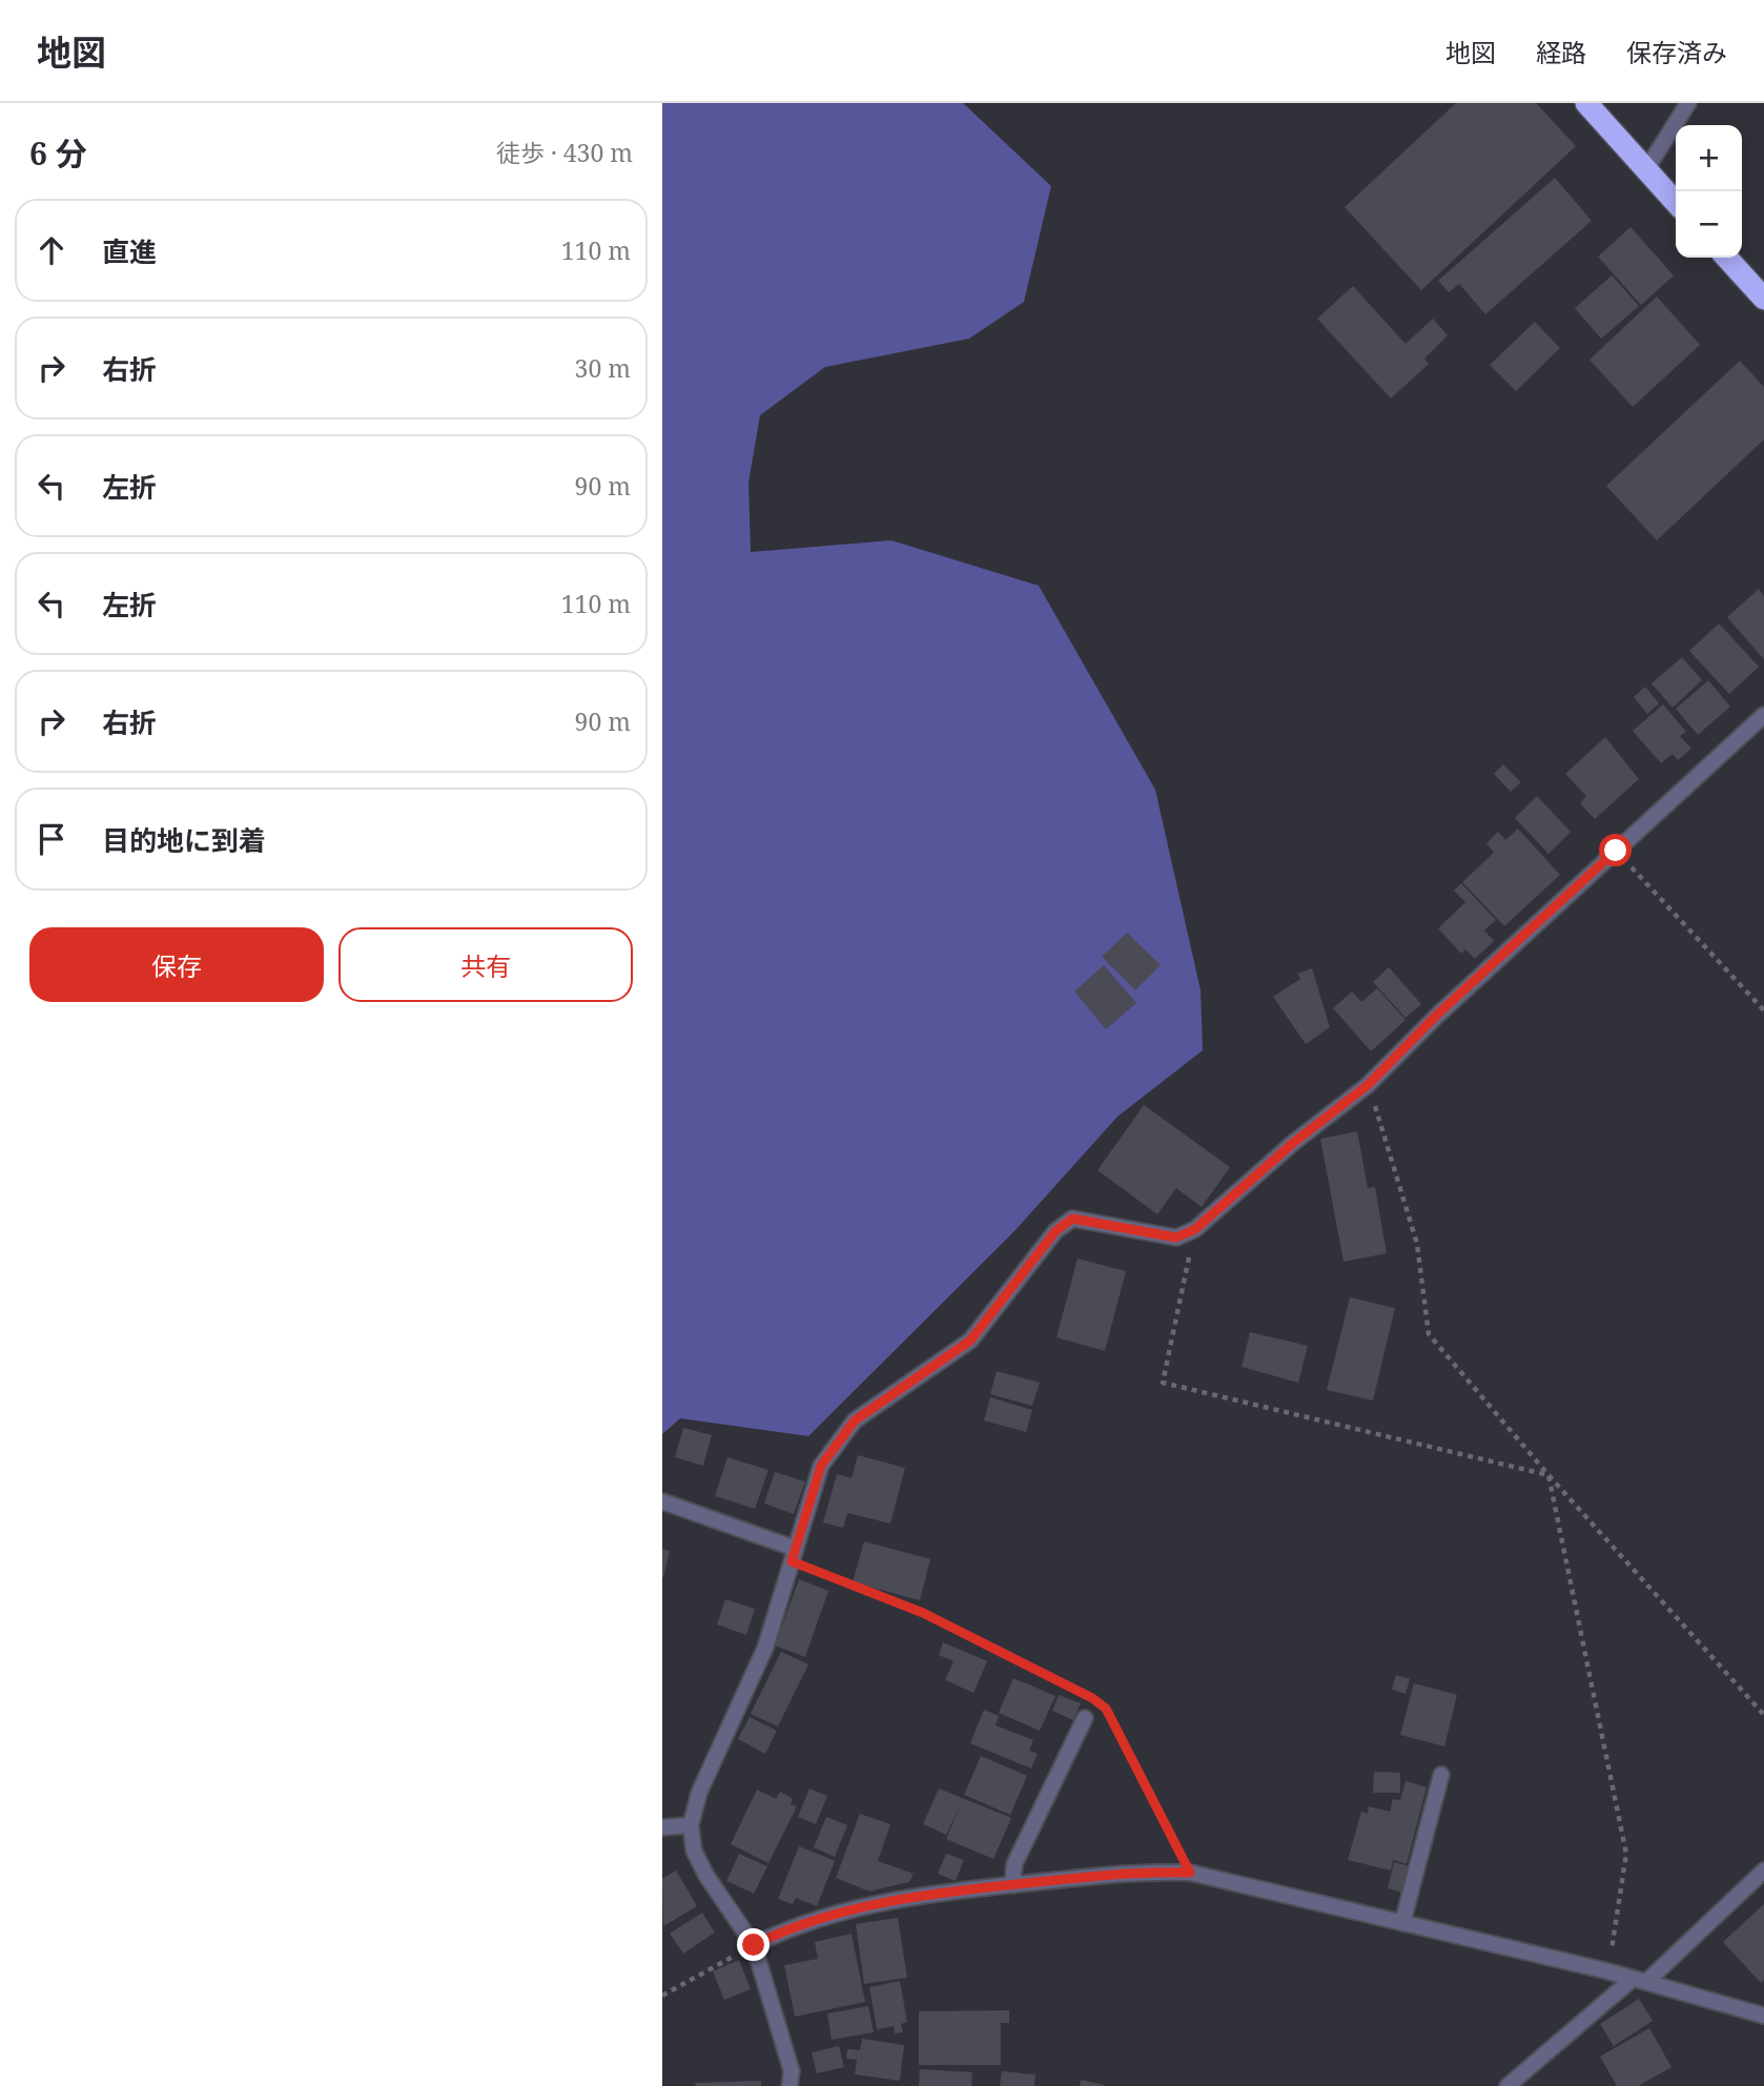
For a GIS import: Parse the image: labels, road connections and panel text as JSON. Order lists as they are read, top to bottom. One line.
{"page":{"header":"地図","nav":["地図","経路","保存済み"],"heading":["6 分","徒歩 · 430 m"],"map_buttons":["+","−"],"list":[["直進","110 m"],["右折","30 m"],["左折","90 m"],["左折","110 m"],["右折","90 m"],"目的地に到着"],"buttons":["保存","共有"]}}
